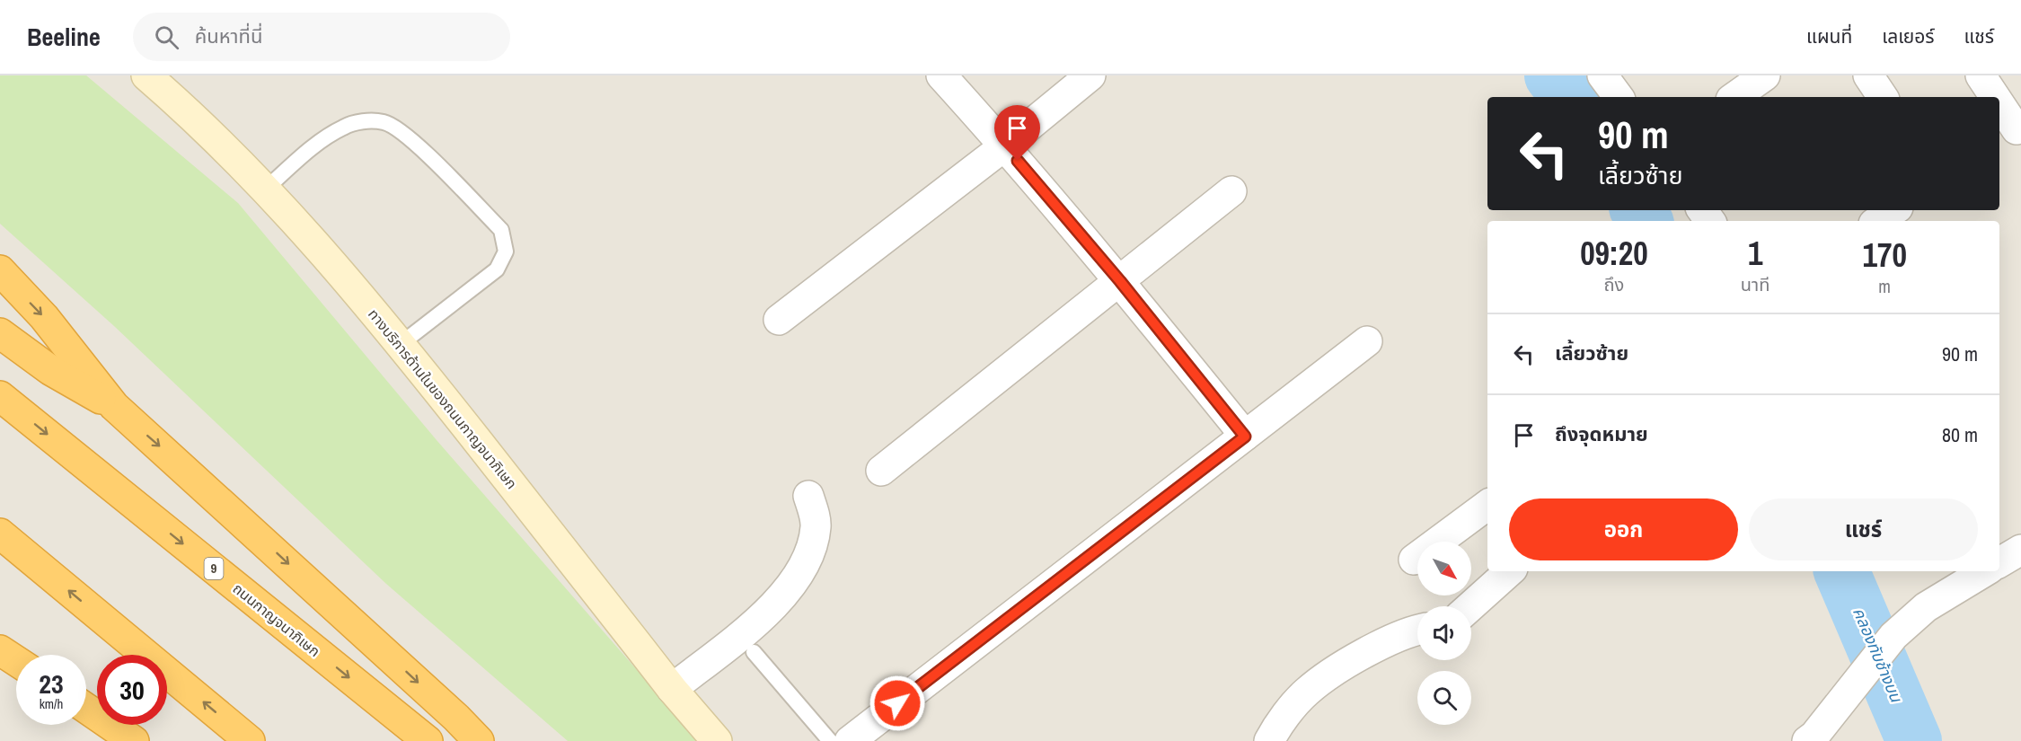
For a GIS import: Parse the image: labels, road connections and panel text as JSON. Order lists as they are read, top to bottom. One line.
{"streets":{"highway":["9","ถนนกาญจนาภิเษก"],"main road":["ทางบริการด้านในของถนนกาญจนาภิเษก"]},"water":["คลองทับช้างบน"],"north":"bottom right","page":{"header":"Beeline","search":"ค้นหาที่นี่","nav":["แผนที่","เลเยอร์","แชร์"],"turn":["90 m","เลี้ยวซ้าย"],"eta":["09:20","ถึง","1","นาที","170","m"],"list":[{"name":"เลี้ยวซ้าย","value":"90 m"},{"name":"ถึงจุดหมาย","value":"80 m"}],"buttons":["ออก","แชร์"],"speed":"23 km/h","limit":"30"}}
